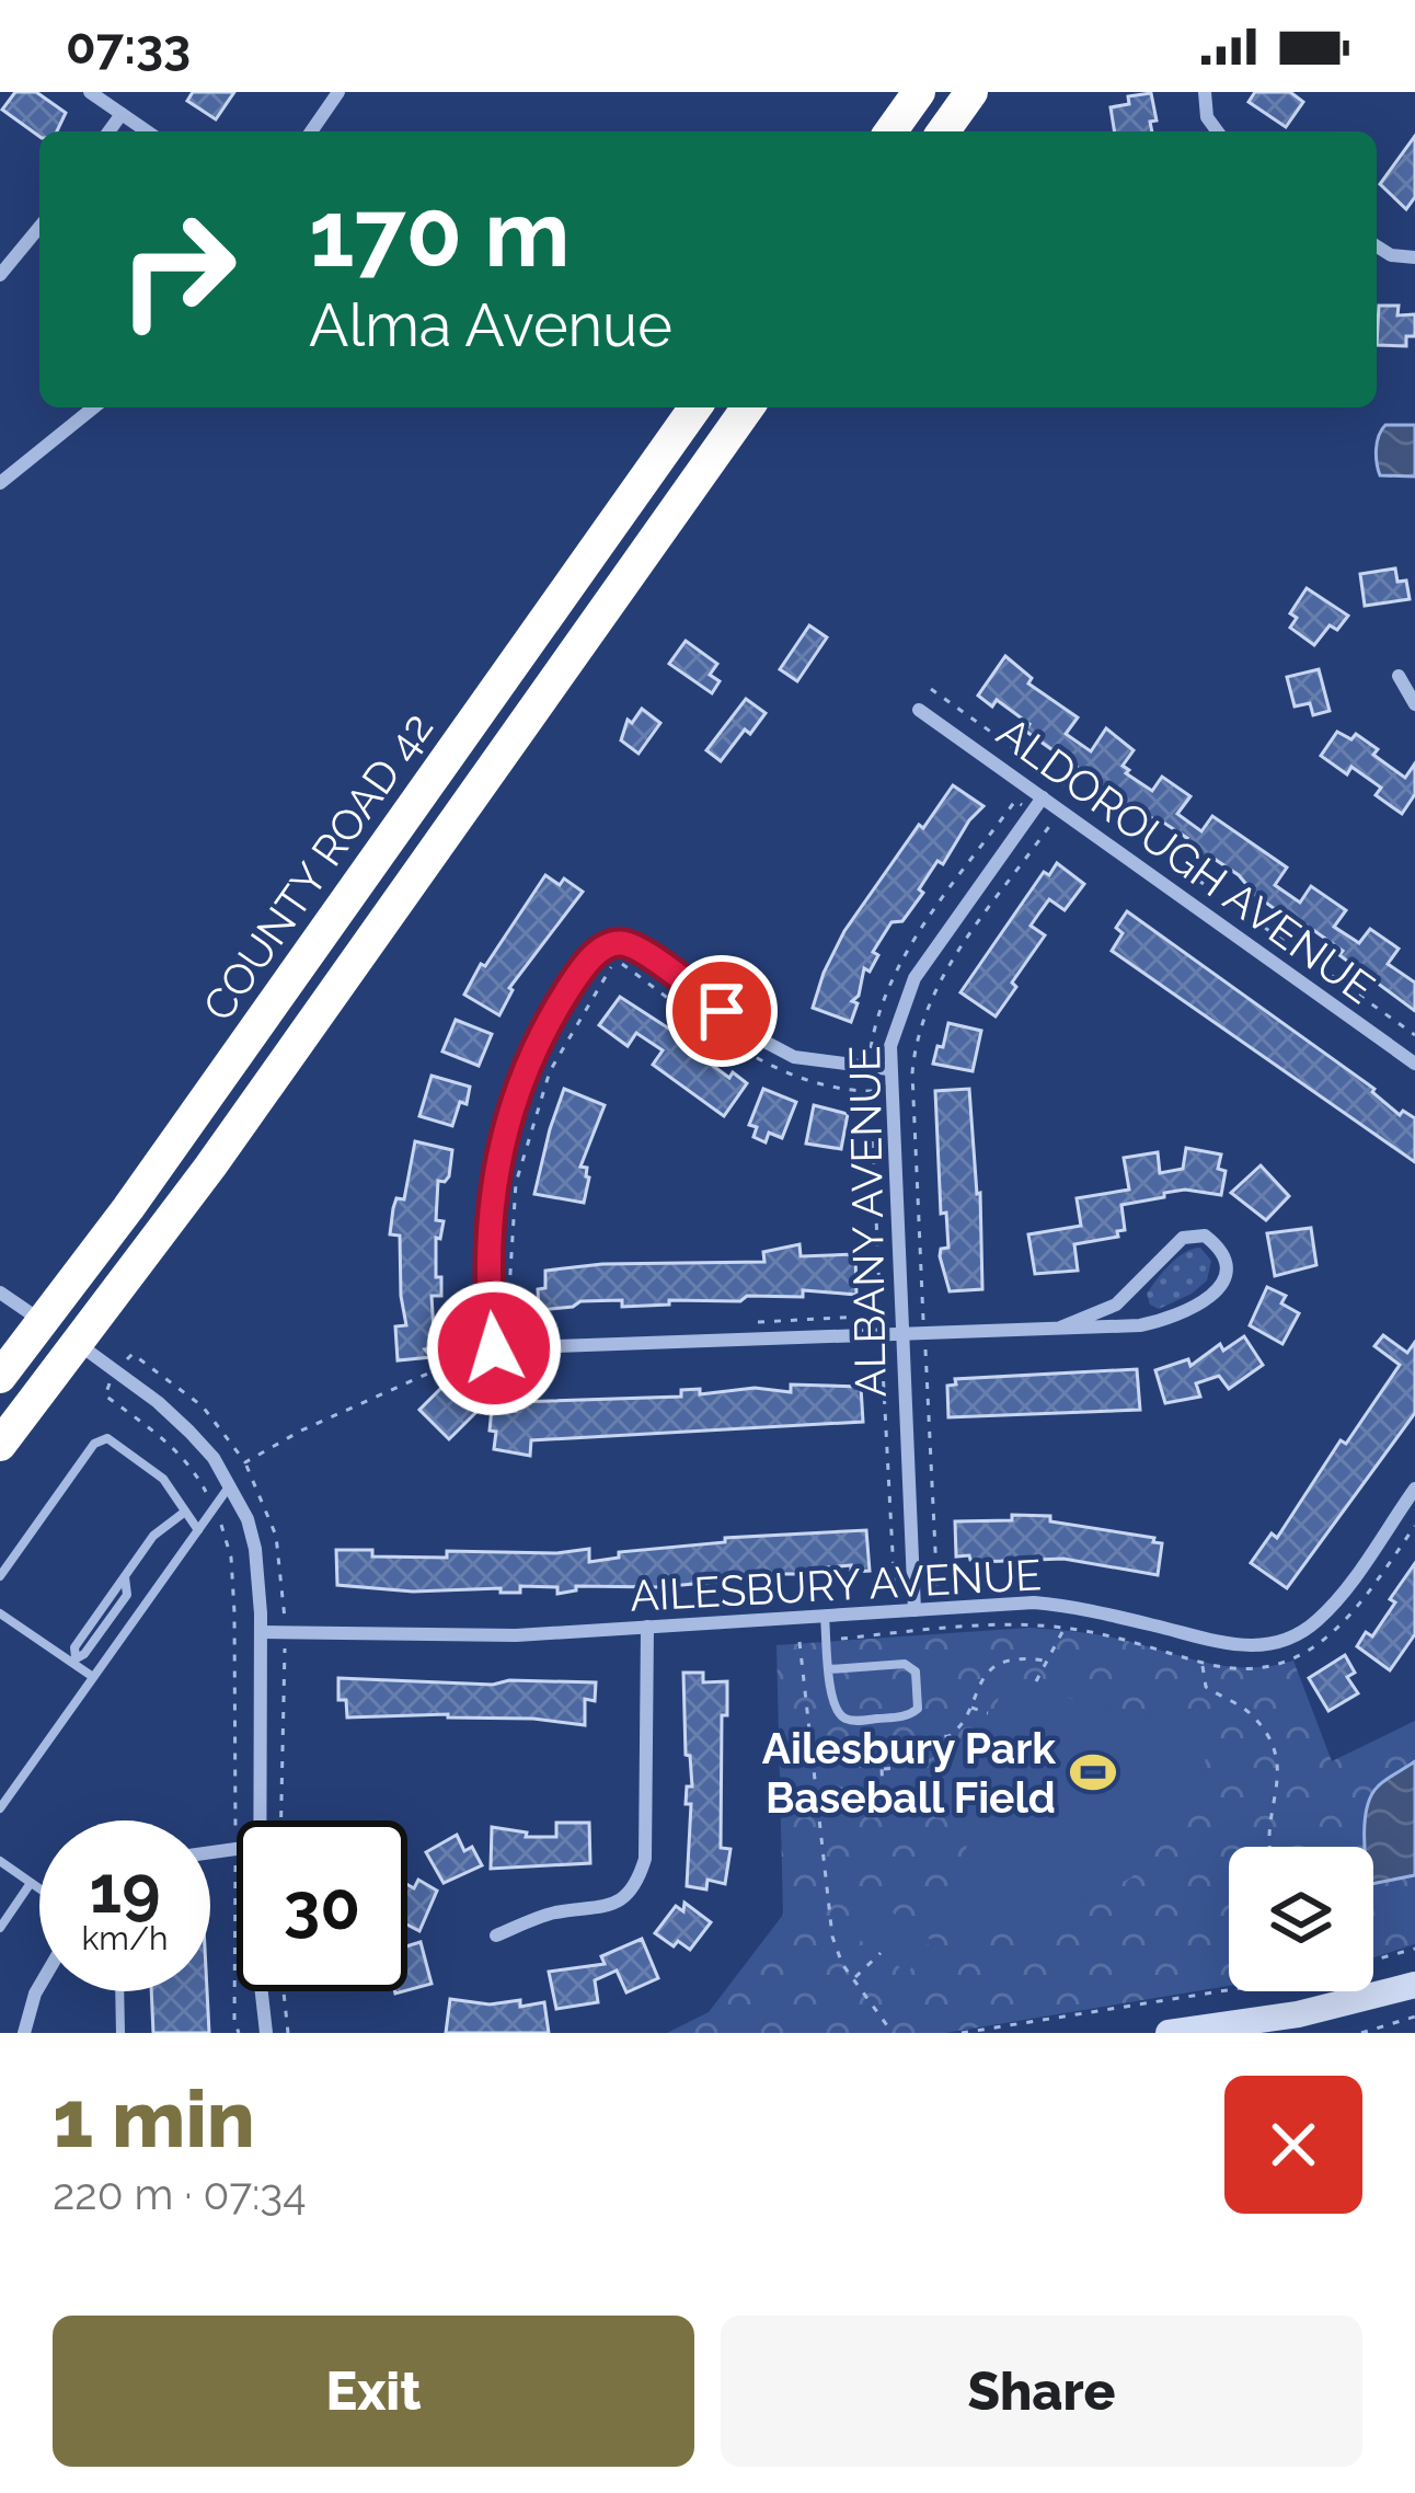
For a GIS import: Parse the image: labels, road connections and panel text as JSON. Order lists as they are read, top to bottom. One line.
{"streets":{"highway":["COUNTY ROAD 42"],"street":["ALDOROUGH AVENUE","ALBANY AVENUE","AILESBURY AVENUE"]},"crossings":[["ALDOROUGH AVENUE","ALBANY AVENUE"],["ALBANY AVENUE","AILESBURY AVENUE"]],"places":{"sports":["Ailesbury Park Baseball Field"]},"page":{"status":"07:33","turn":["170 m","Alma Avenue"],"speed":"19 km/h","limit":"30","heading":["1 min","220 m · 07:34"],"buttons":["Exit","Share"]}}
